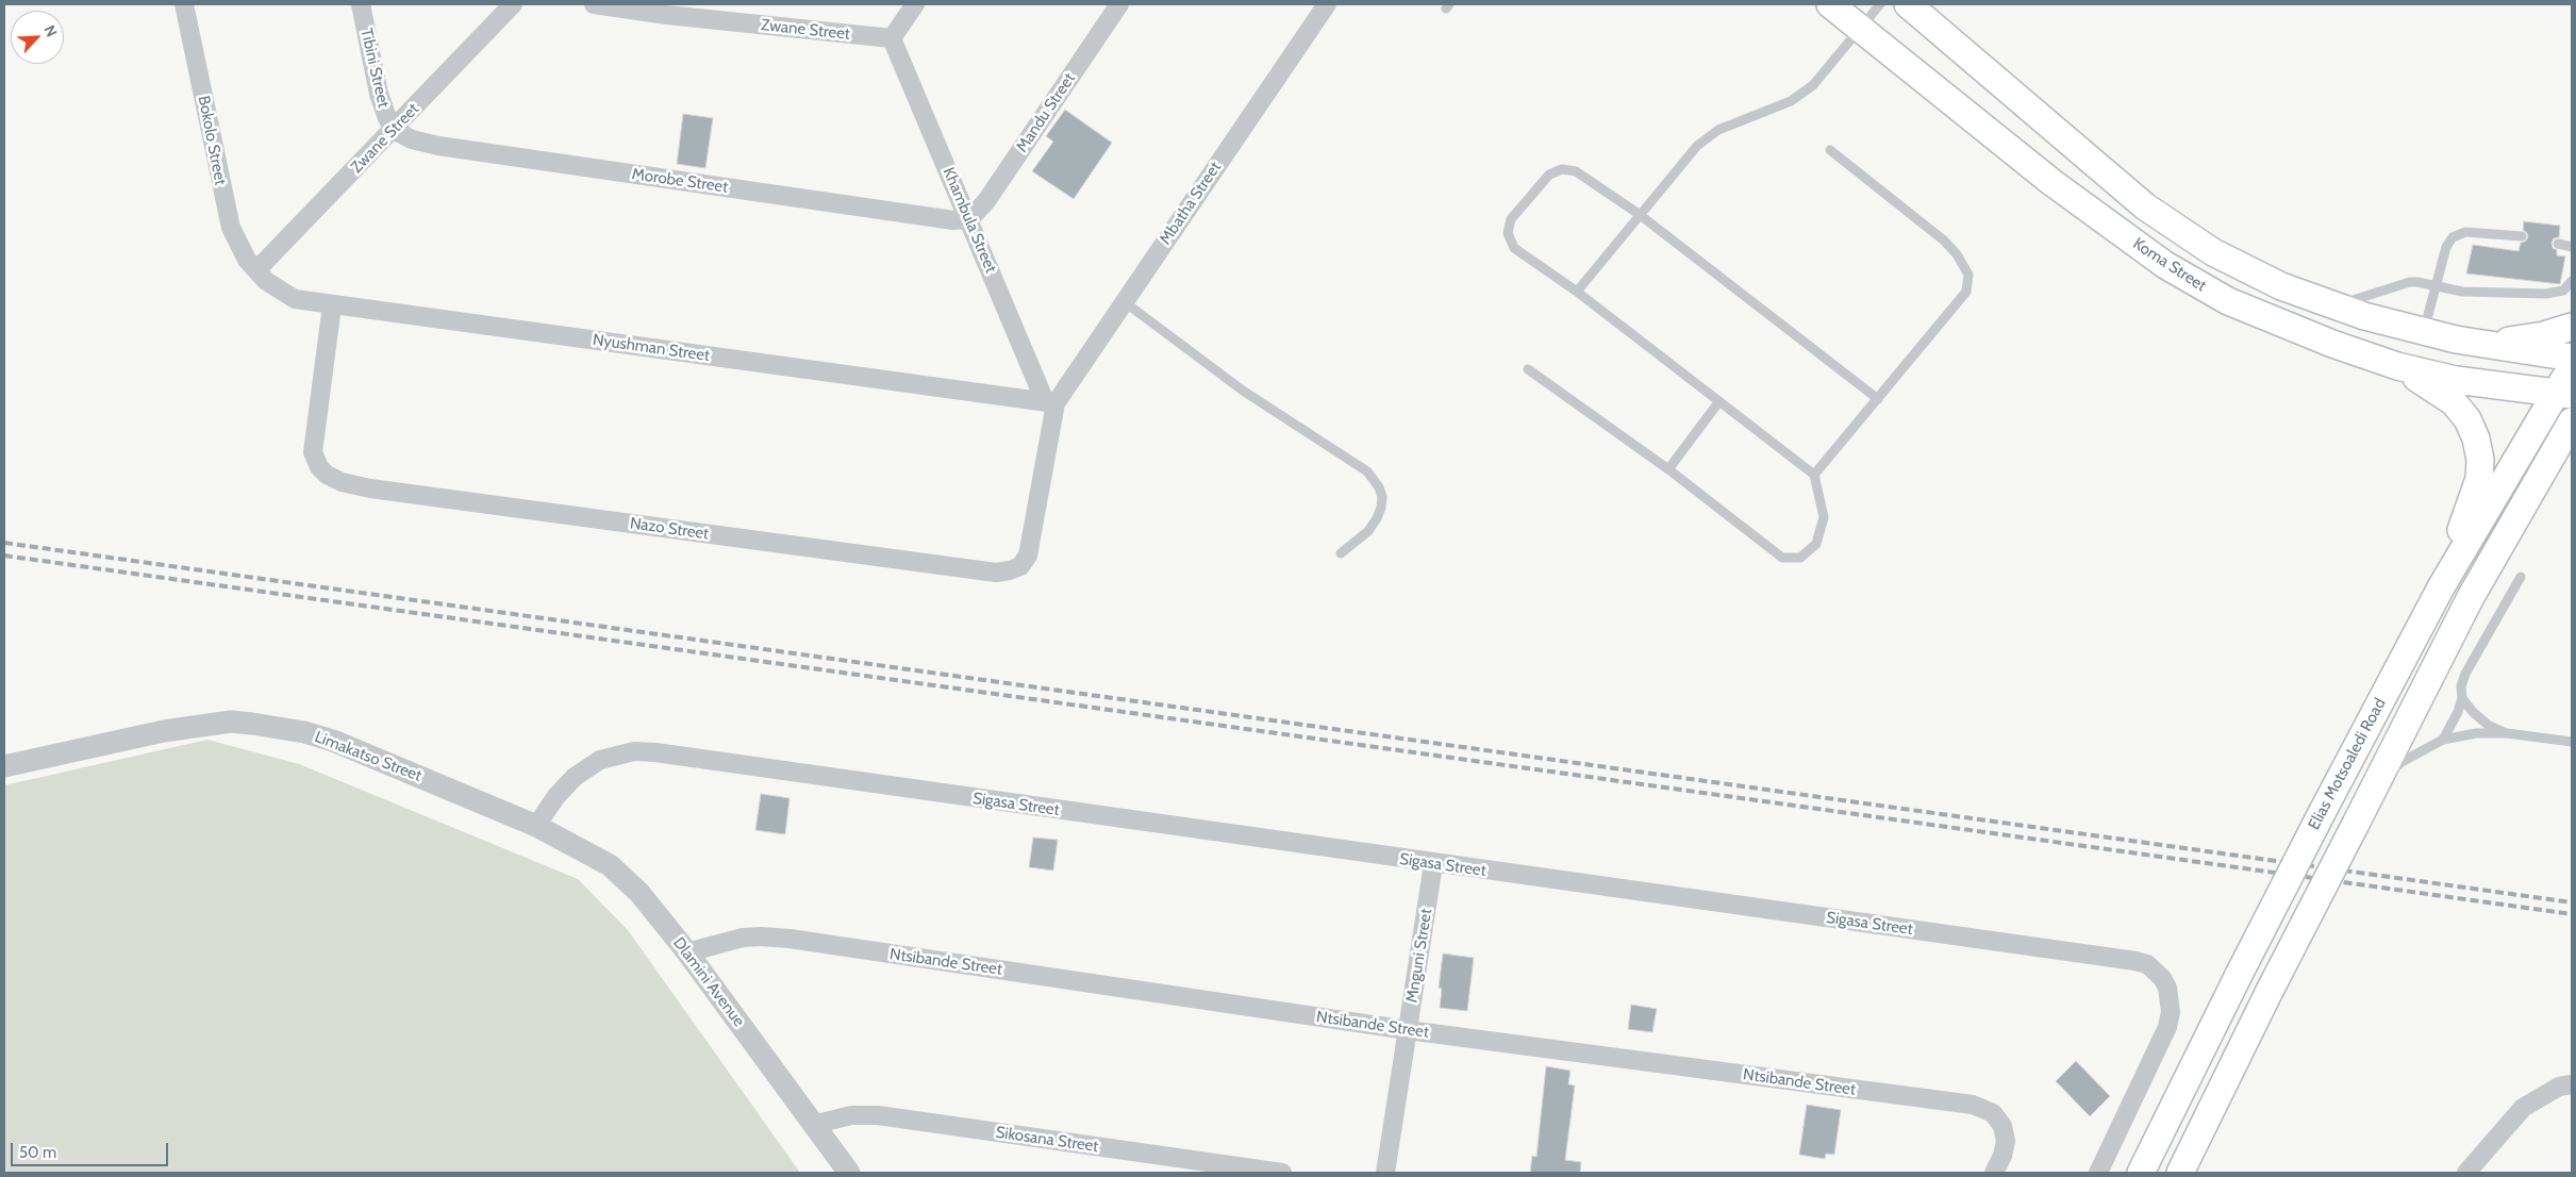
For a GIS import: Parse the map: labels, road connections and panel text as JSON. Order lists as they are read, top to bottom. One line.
{"streets":{"main road":["Koma Street","Elias Motsoaledi Road"],"street":["Zwane Street","Tibini Street","Mandu Street","Bokolo Street","Morobe Street","Mbatha Street","Khambula Street","Nyushman Street","Nazo Street","Limakatso Street","Sigasa Street","Mnguni Street","Ntsibande Street","Dlamini Avenue","Sikosana Street"]},"crossings":[["Zwane Street","Tibini Street"],["Zwane Street","Bokolo Street"],["Zwane Street","Morobe Street"],["Zwane Street","Khambula Street"],["Zwane Street","Nyushman Street"],["Tibini Street","Morobe Street"],["Mandu Street","Morobe Street"],["Mandu Street","Khambula Street"],["Bokolo Street","Nyushman Street"],["Morobe Street","Khambula Street"],["Mbatha Street","Khambula Street"],["Mbatha Street","Nyushman Street"],["Mbatha Street","Nazo Street"],["Khambula Street","Nyushman Street"],["Khambula Street","Nazo Street"],["Koma Street","Elias Motsoaledi Road"],["Nyushman Street","Nazo Street"],["Limakatso Street","Sigasa Street"],["Limakatso Street","Dlamini Avenue"],["Sigasa Street","Mnguni Street"],["Sigasa Street","Dlamini Avenue"],["Mnguni Street","Ntsibande Street"],["Ntsibande Street","Dlamini Avenue"],["Dlamini Avenue","Sikosana Street"]],"scale_bar":"50 m","north":"top right"}
